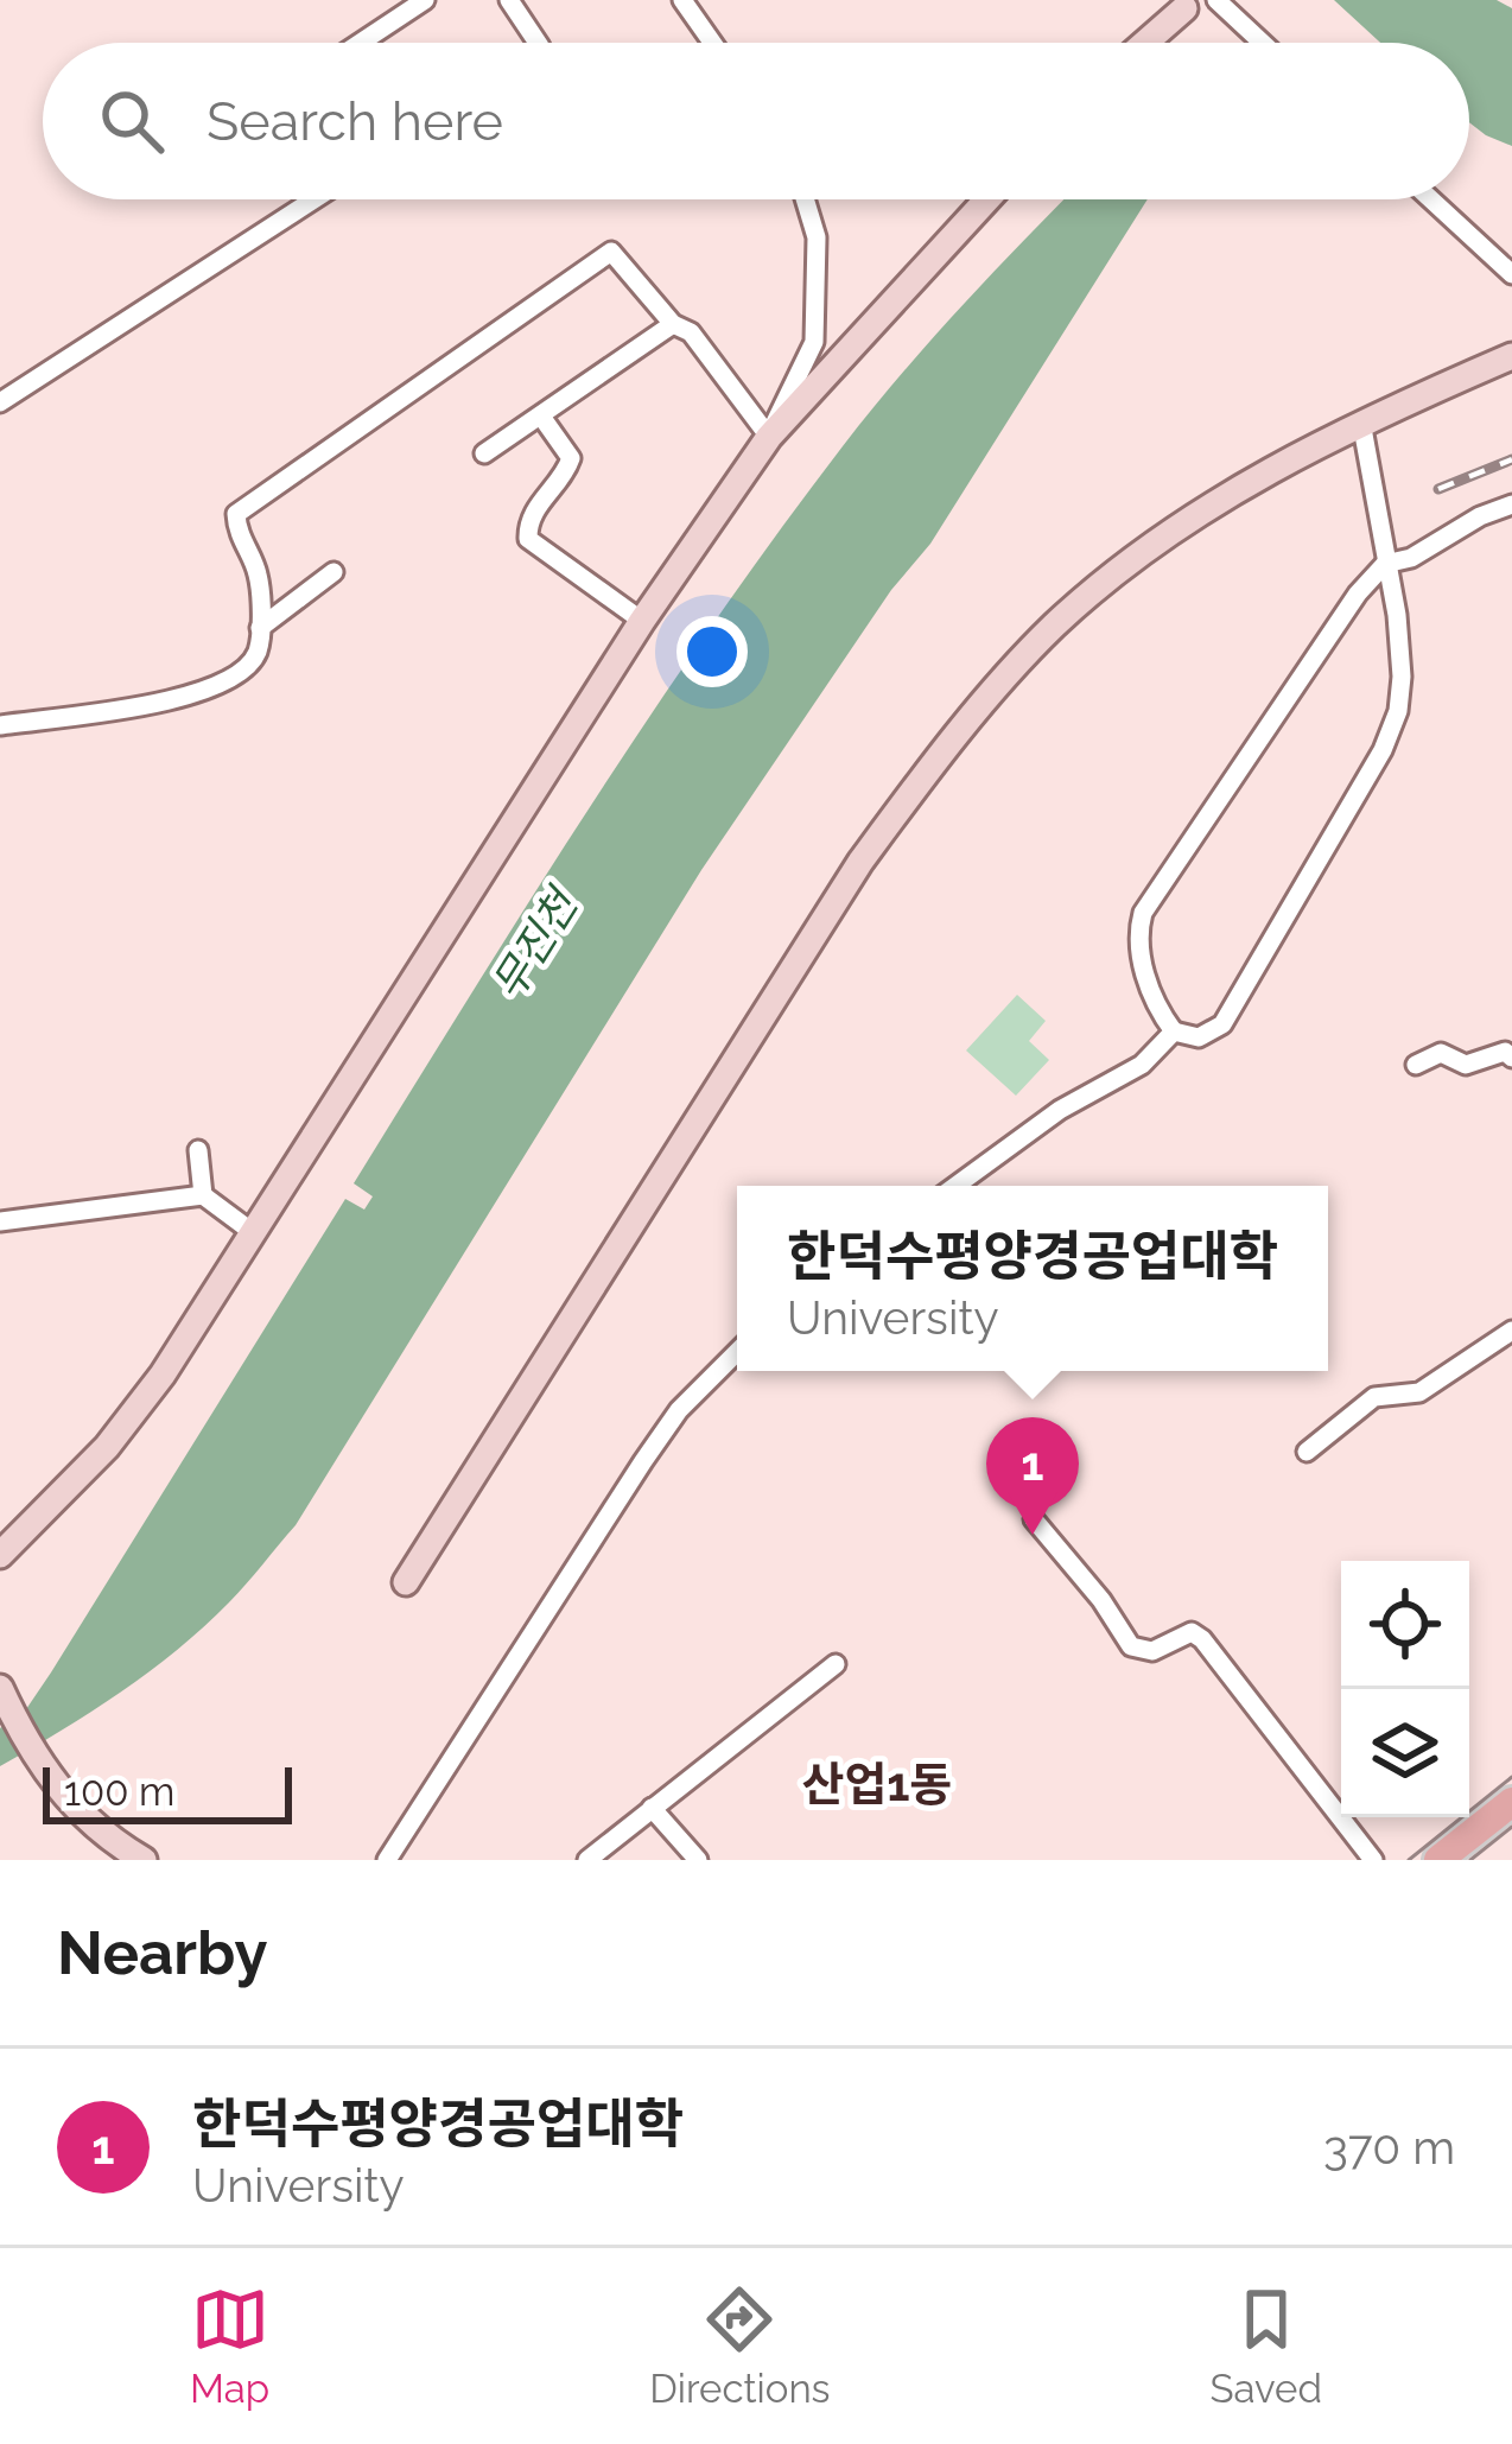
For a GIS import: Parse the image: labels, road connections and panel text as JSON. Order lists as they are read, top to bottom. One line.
{"districts":["산업1동"],"water":["무진천"],"scale_bar":"100 m","page":{"search":"Search here","popup":["한덕수평양경공업대학","University"],"pins":"1","scale":"100 m","heading":"Nearby","list":[{"mark":"1","name":"한덕수평양경공업대학","note":"University","value":"370 m"}],"nav":["Map","Directions","Saved"]}}
